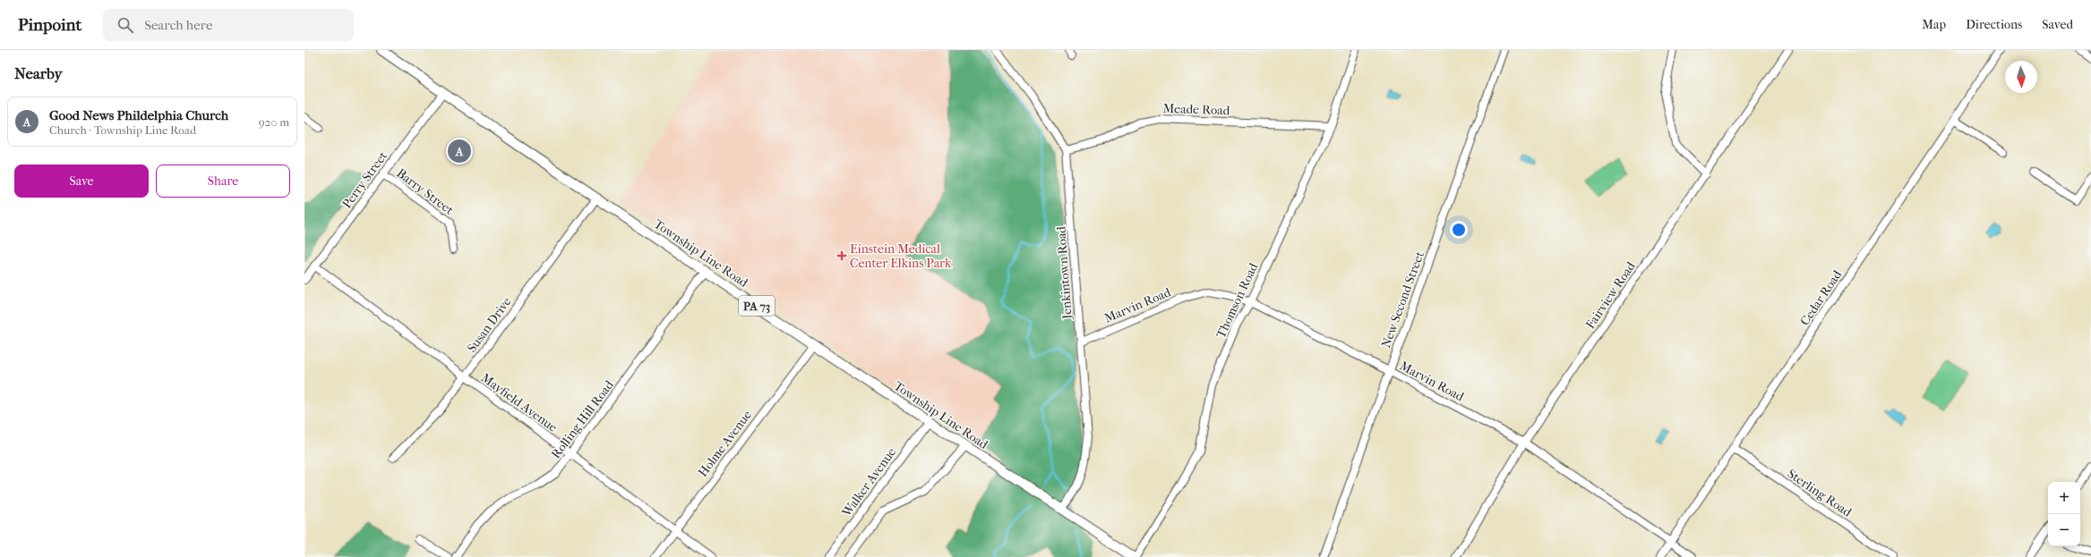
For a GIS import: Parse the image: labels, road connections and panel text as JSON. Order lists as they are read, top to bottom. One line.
{"streets":{"main road":["Township Line Road","PA 73"],"street":["Meade Road","Perry Street","Barry Street","Jenkintown Road","Fairview Road","Cedar Road","New Second Street","Thomson Road","Marvin Road","Susan Drive","Mayfield Avenue","Rolling Hill Road","Holme Avenue","Walker Avenue","Sterling Road"]},"crossings":[["Meade Road","Jenkintown Road"],["Meade Road","Thomson Road"],["Perry Street","Barry Street"],["Perry Street","Township Line Road"],["Perry Street","Mayfield Avenue"],["Township Line Road","Jenkintown Road"],["Township Line Road","Thomson Road"],["Township Line Road","Susan Drive"],["Township Line Road","Rolling Hill Road"],["Township Line Road","Holme Avenue"],["Township Line Road","Walker Avenue"],["Jenkintown Road","Marvin Road"],["Fairview Road","Marvin Road"],["Cedar Road","Marvin Road"],["Cedar Road","Sterling Road"],["New Second Street","Marvin Road"],["Thomson Road","Marvin Road"],["Susan Drive","Mayfield Avenue"],["Mayfield Avenue","Rolling Hill Road"],["Mayfield Avenue","Holme Avenue"]],"places":{"health":["Einstein Medical Center Elkins Park"]},"north":"bottom","page":{"header":"Pinpoint","search":"Search here","nav":["Map","Directions","Saved"],"heading":"Nearby","list":[{"mark":"A","name":"Good News Phildelphia Church","note":"Church · Township Line Road","value":"920 m"}],"pins":"A","buttons":["Save","Share"],"map_buttons":["+","−"]}}
